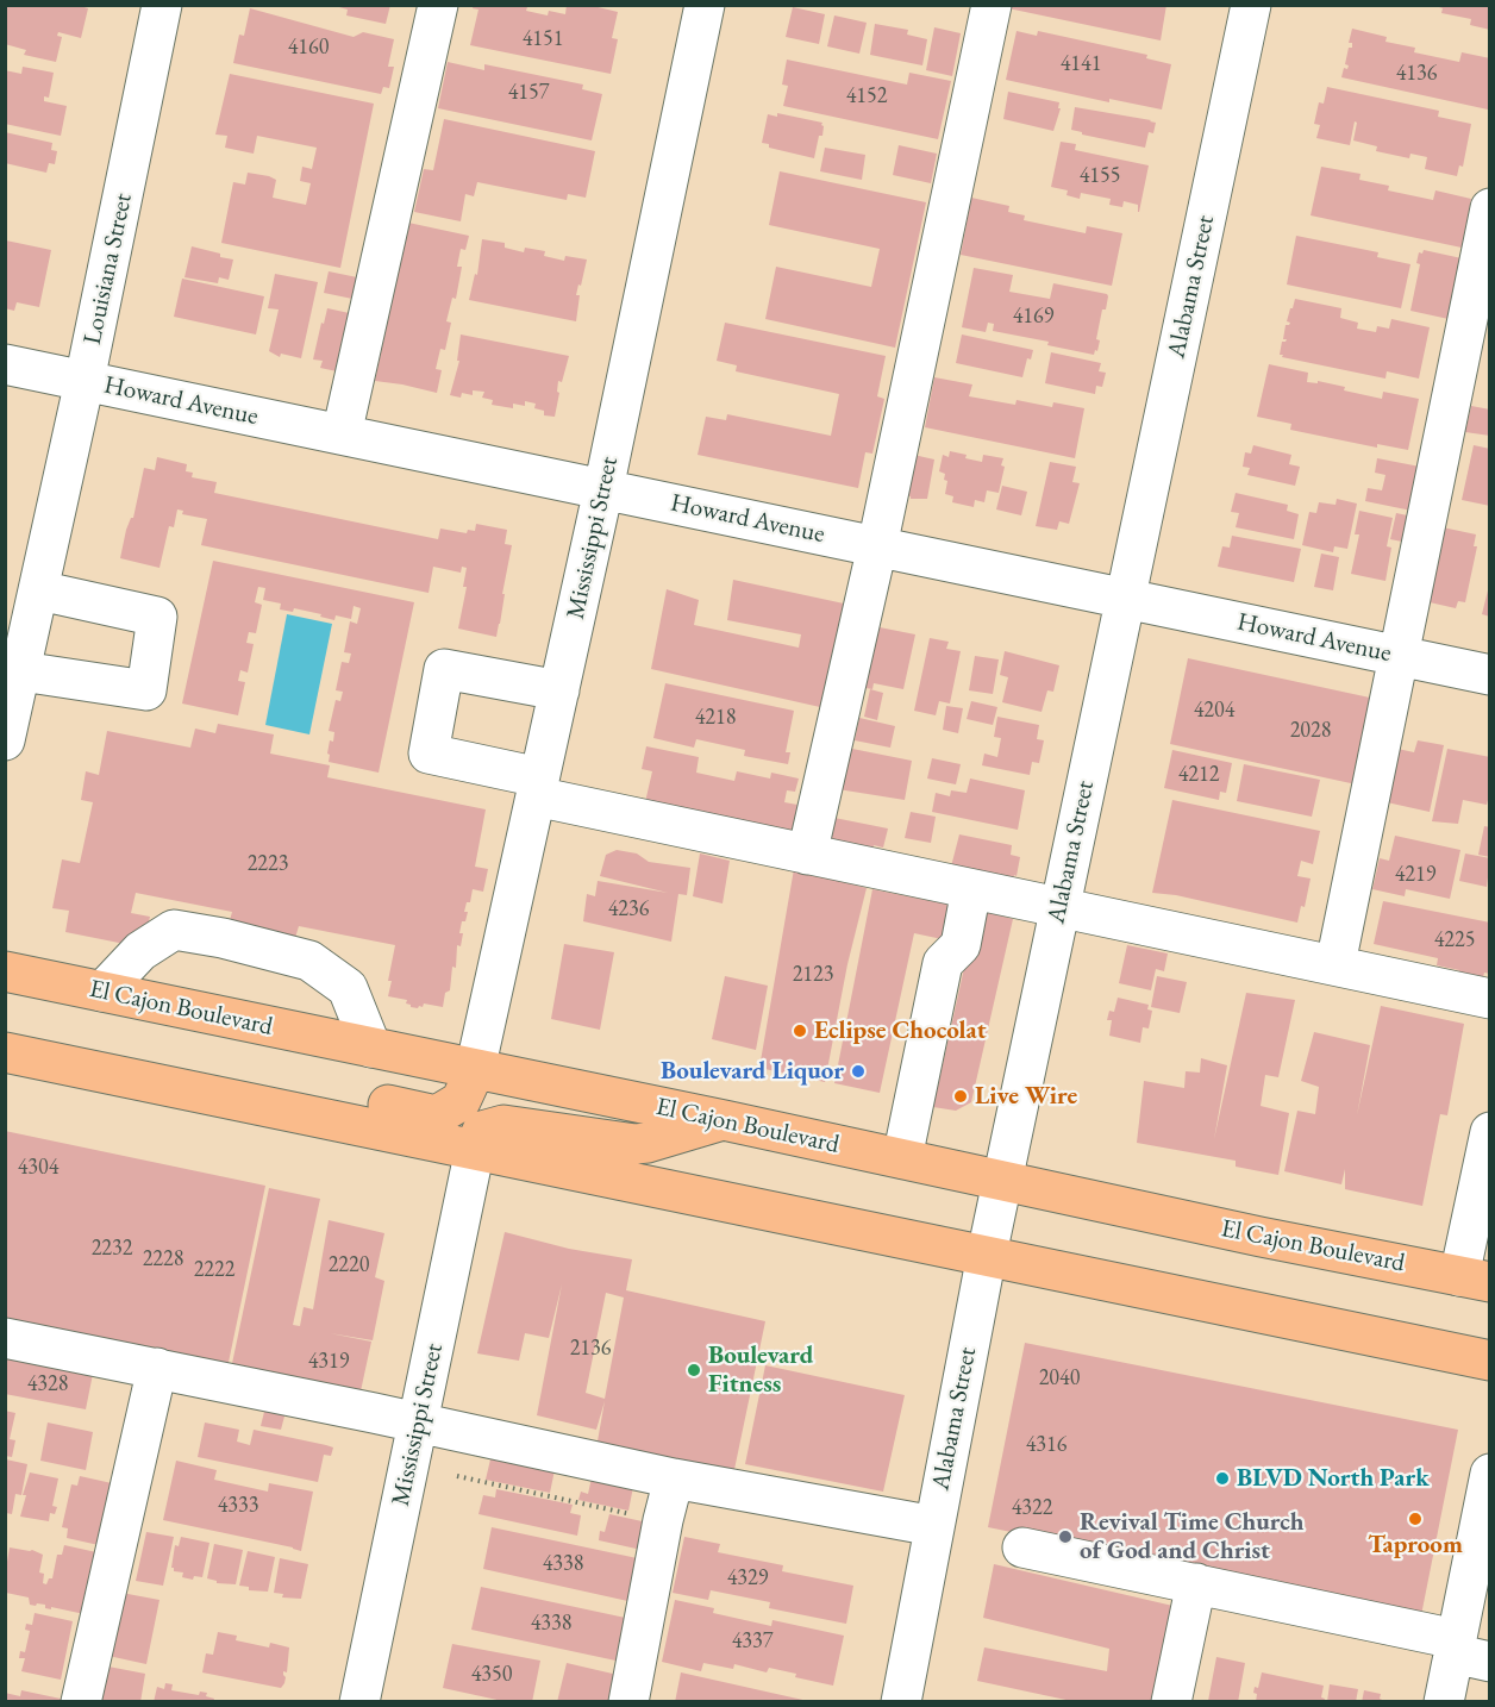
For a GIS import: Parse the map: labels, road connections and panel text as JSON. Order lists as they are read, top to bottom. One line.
{"streets":{"main road":["El Cajon Boulevard"],"street":["Louisiana Street","Alabama Street","Howard Avenue","Mississippi Street"]},"crossings":[["Louisiana Street","Howard Avenue"],["Alabama Street","Howard Avenue"],["Alabama Street","El Cajon Boulevard"],["Howard Avenue","Mississippi Street"],["Mississippi Street","El Cajon Boulevard"]],"places":["Eclipse Chocolat","Boulevard Liquor","Live Wire","Boulevard Fitness","BLVD North Park","Taproom","Revival Time Church of God and Christ"],"house_numbers":["4151","4160","4141","4136","4157","4152","4155","4169","4204","4218","2028","4212","2223","4219","4236","4225","2123","4304","2232","2228","2220","2222","2136","4319","2040","4328","4316","4333","4322","4338","4329","4338","4337","4350"]}
